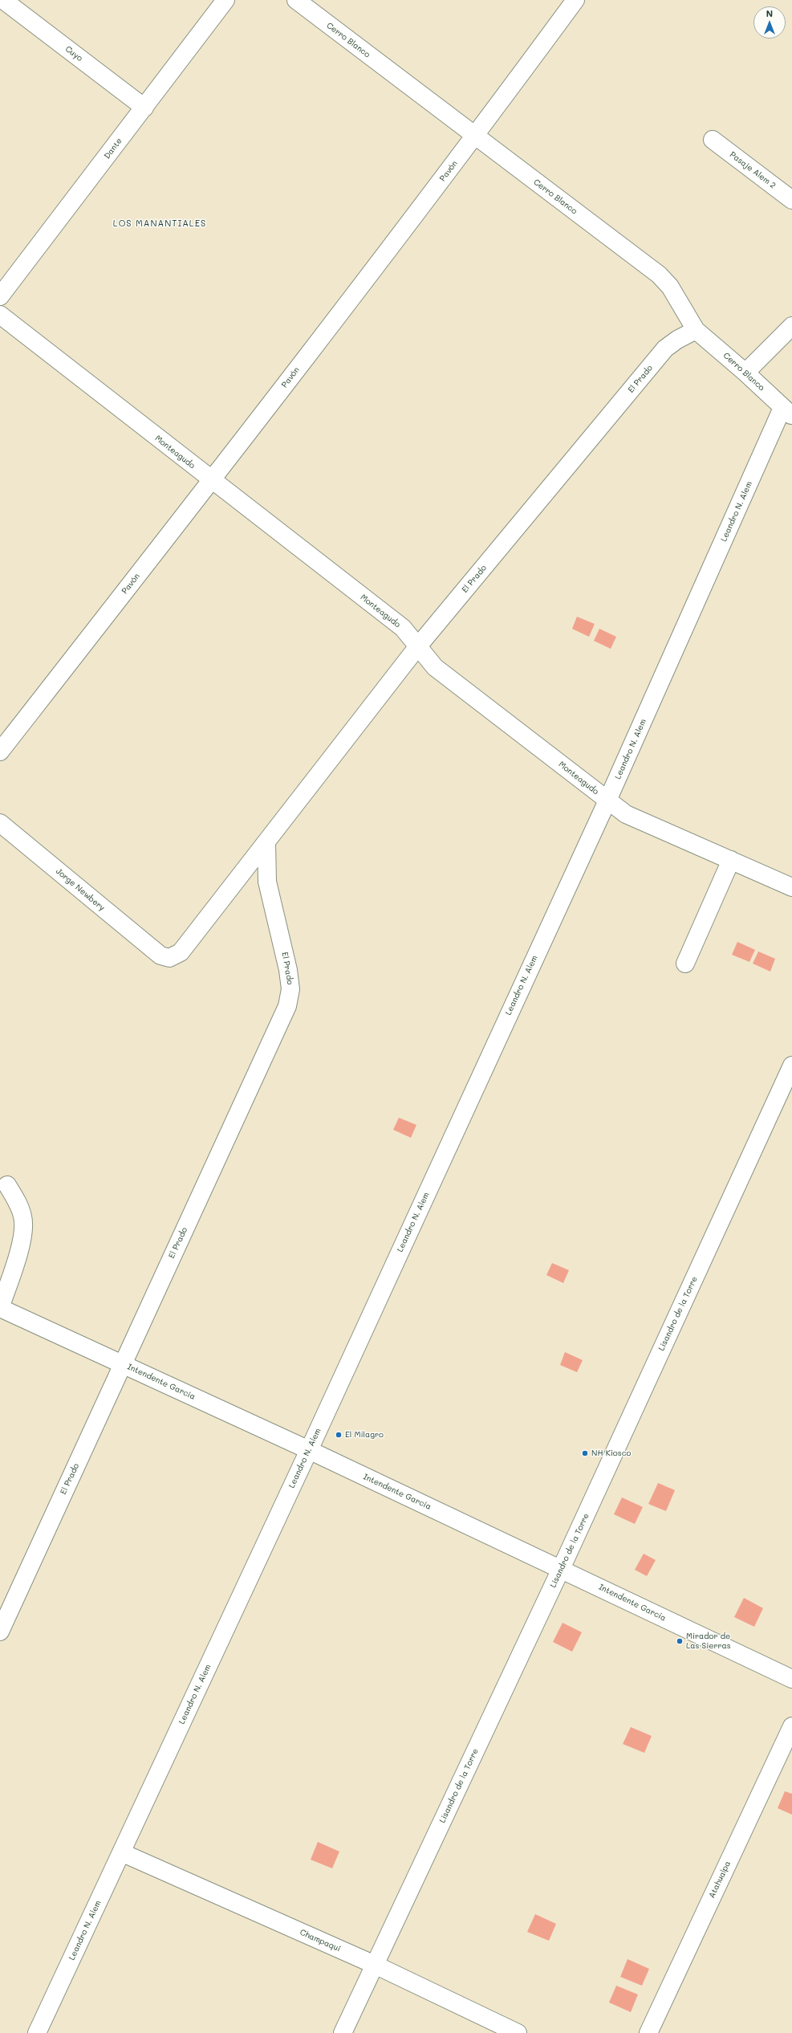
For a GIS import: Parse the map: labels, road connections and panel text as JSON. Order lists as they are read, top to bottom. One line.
{"streets":{"street":["Cerro Blanco","Cuyo","Dante","Pasaje Alem 2","Pavón","El Prado","Monteagudo","Leandro N. Alem","Jorge Newbery","Lisandro de la Torre","Intendente García","Atahualpa","Champaquí"]},"crossings":[["Cerro Blanco","Pavón"],["Cerro Blanco","El Prado"],["Cerro Blanco","Leandro N. Alem"],["Cuyo","Dante"],["Pavón","Monteagudo"],["El Prado","Monteagudo"],["El Prado","Jorge Newbery"],["El Prado","Intendente García"],["Monteagudo","Leandro N. Alem"],["Leandro N. Alem","Intendente García"],["Leandro N. Alem","Champaquí"],["Lisandro de la Torre","Intendente García"],["Lisandro de la Torre","Champaquí"]],"districts":["LOS MANANTIALES"],"places":["El Milagro","NH Kiosco","Mirador de Las Sierras"],"north":"top"}
